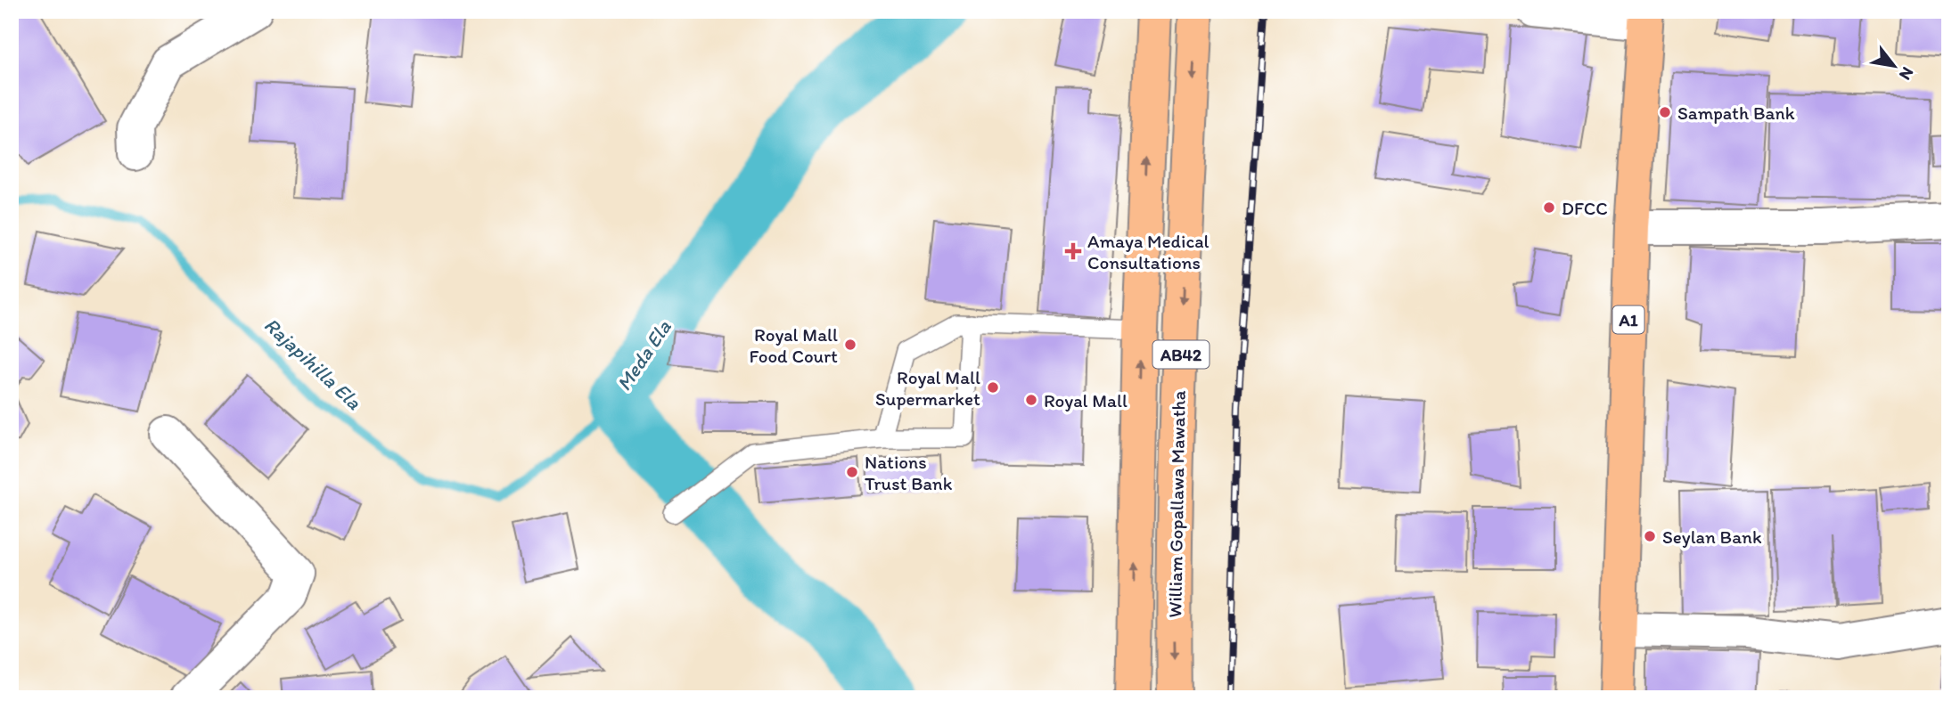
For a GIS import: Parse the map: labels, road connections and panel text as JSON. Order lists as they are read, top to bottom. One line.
{"streets":{"main road":["A1","AB42","William Gopallawa Mawatha"]},"water":["Meda Ela","Rajapihilla Ela"],"places":{"other":["Sampath Bank","DFCC","Royal Mall Food Court","Royal Mall Supermarket","Royal Mall","Nations Trust Bank","Seylan Bank"],"health":["Amaya Medical Consultations"]},"north":"bottom right"}
